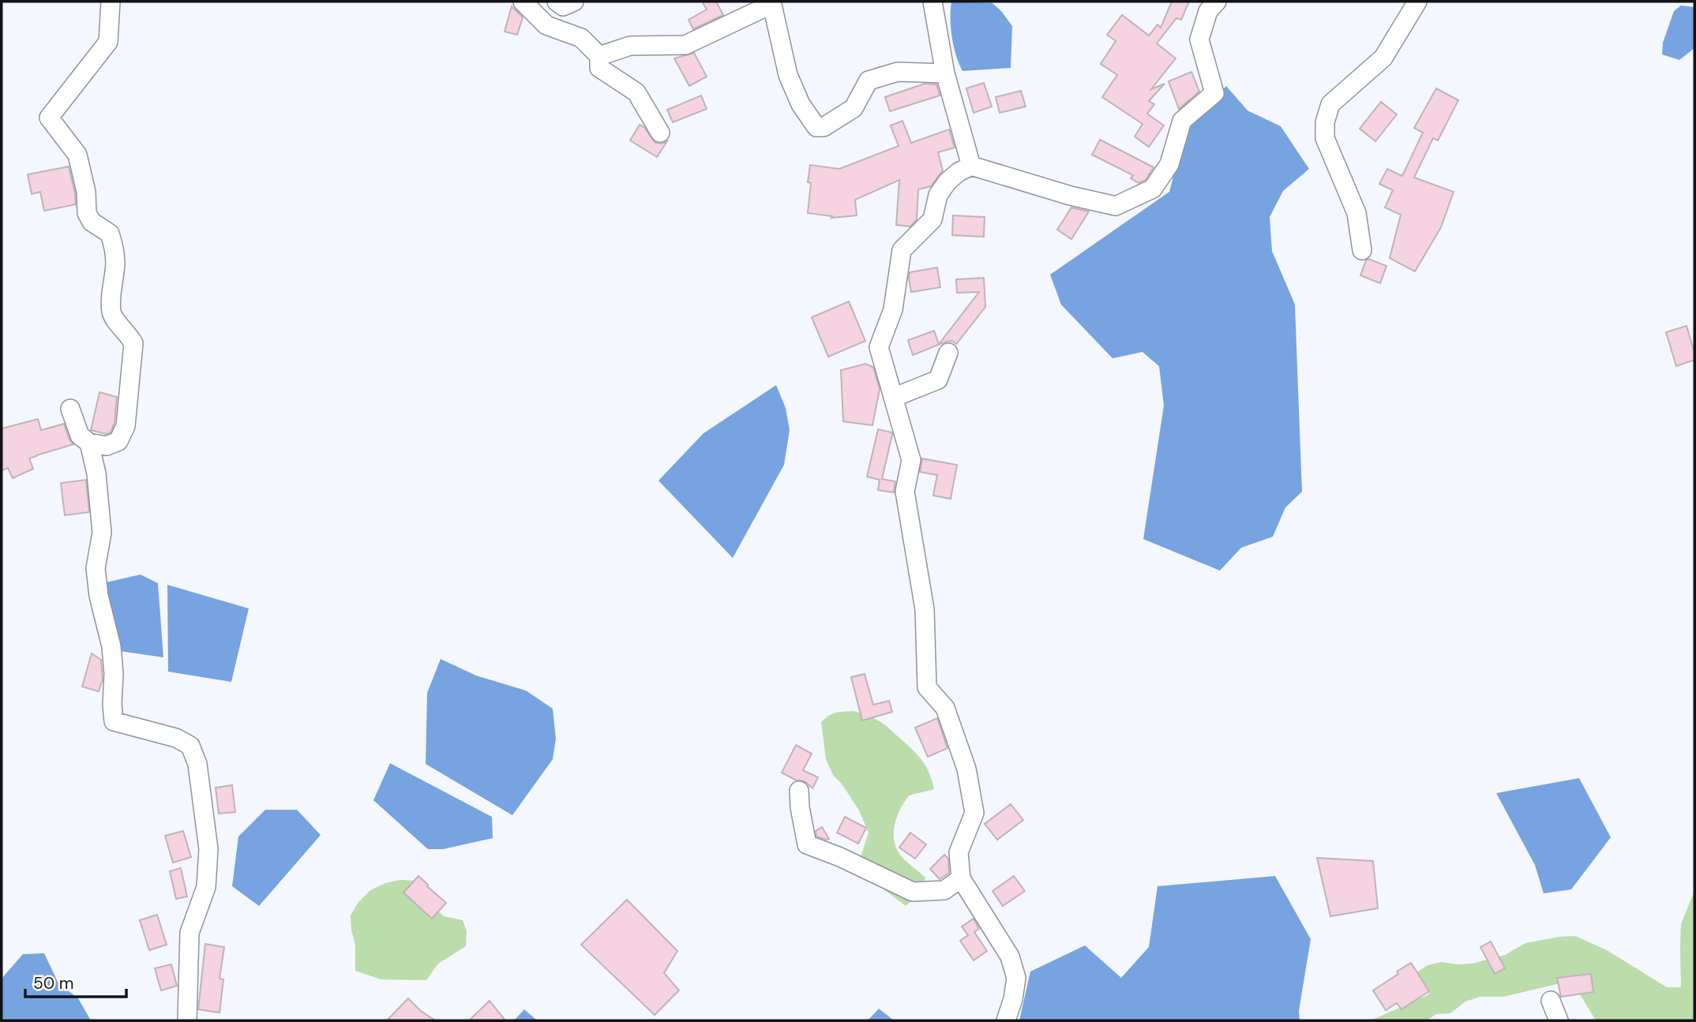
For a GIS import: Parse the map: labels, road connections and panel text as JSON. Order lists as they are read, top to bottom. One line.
{"scale_bar":"50 m"}
